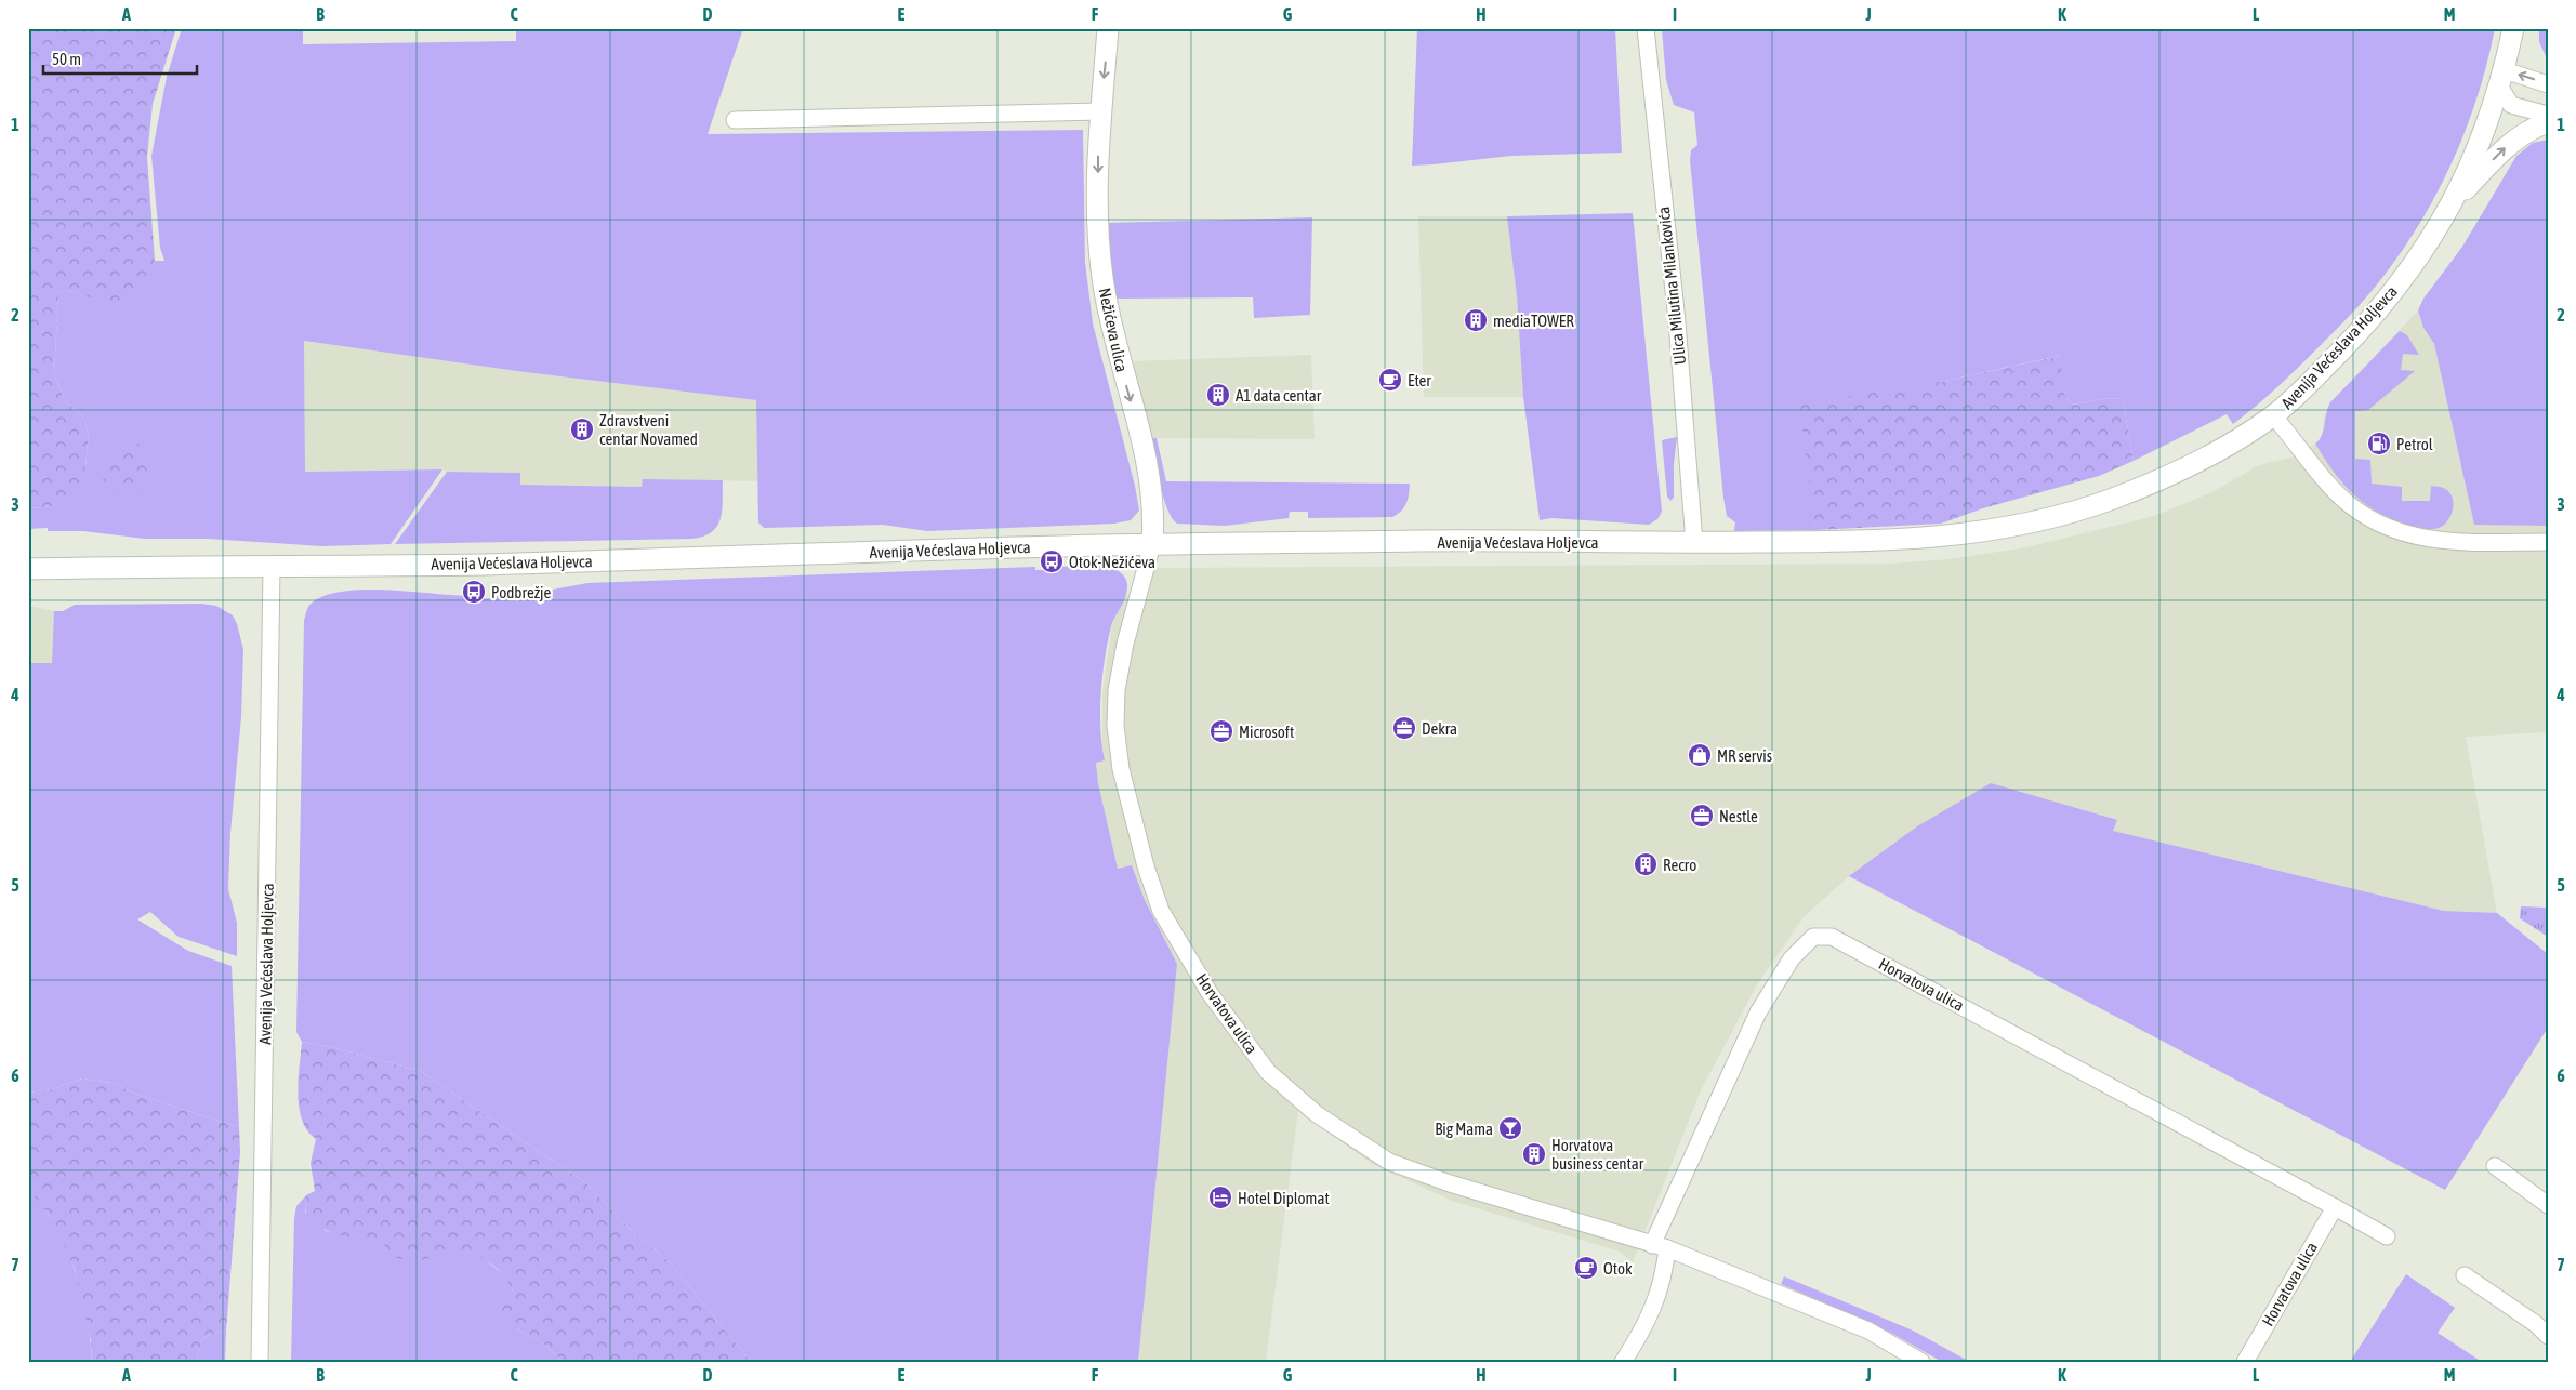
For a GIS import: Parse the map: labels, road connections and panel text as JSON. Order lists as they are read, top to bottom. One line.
{"streets":{"street":["Ulica Milutina Milankovića","Nežićeva ulica","Avenija Većeslava Holjevca","Horvatova ulica"]},"crossings":[["Ulica Milutina Milankovića","Avenija Većeslava Holjevca"],["Nežićeva ulica","Avenija Većeslava Holjevca"],["Nežićeva ulica","Horvatova ulica"],["Avenija Većeslava Holjevca","Horvatova ulica"]],"one_way":["Nežićeva ulica"],"places":{"building":["mediaTOWER","A1 data centar","Zdravstveni centar Novamed","Recro","Horvatova business centar"],"cafe":["Eter","Otok"],"fuel station":["Petrol"],"bus stop":["Otok-Nežićeva","Podbrežje"],"office":["Dekra","Microsoft","Nestle"],"shop":["MR servis"],"bar":["Big Mama"],"hotel":["Hotel Diplomat"]},"scale_bar":"50 m","grid":{"columns":["A","B","C","D","E","F","G","H","I","J","K","L","M"],"rows":["1","2","3","4","5","6","7"]}}
